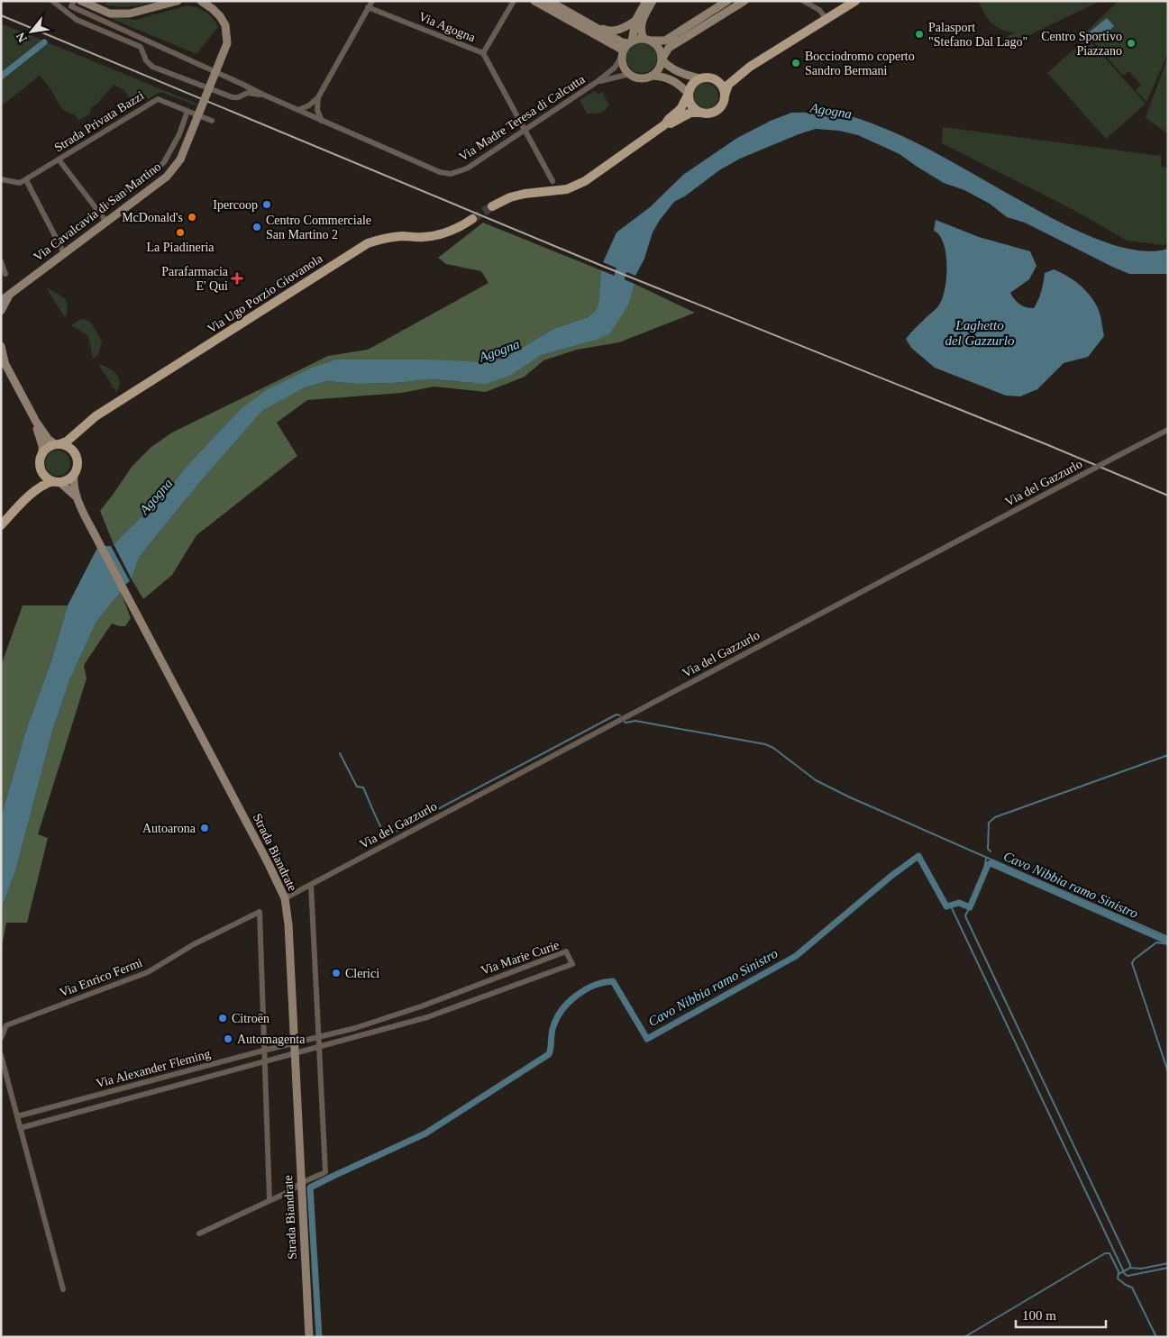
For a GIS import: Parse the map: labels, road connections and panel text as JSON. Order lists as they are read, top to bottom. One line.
{"streets":{"main road":["Via Cavalcavia di San Martino","Via Ugo Porzio Giovanola","Strada Biandrate"],"street":["Via Agogna","Via Madre Teresa di Calcutta","Strada Privata Bazzi","Via del Gazzurlo","Via Marie Curie","Via Enrico Fermi","Via Alexander Fleming"]},"crossings":[["Via Agogna","Via Madre Teresa di Calcutta"],["Strada Privata Bazzi","Via Cavalcavia di San Martino"],["Via Ugo Porzio Giovanola","Strada Biandrate"],["Via del Gazzurlo","Strada Biandrate"],["Strada Biandrate","Via Marie Curie"],["Strada Biandrate","Via Alexander Fleming"],["Via Marie Curie","Via Alexander Fleming"],["Via Enrico Fermi","Via Alexander Fleming"]],"water":["Agogna","Laghetto del Gazzurlo","Cavo Nibbia ramo Sinistro"],"places":{"other":["Palasport \"Stefano Dal Lago\"","Centro Sportivo Piazzano","Bocciodromo coperto Sandro Bermani","Ipercoop","McDonald's","Centro Commerciale San Martino 2","La Piadineria","Autoarona","Clerici","Citroën","Automagenta"],"health":["Parafarmacia E' Qui"]},"scale_bar":"100 m","north":"bottom left"}
